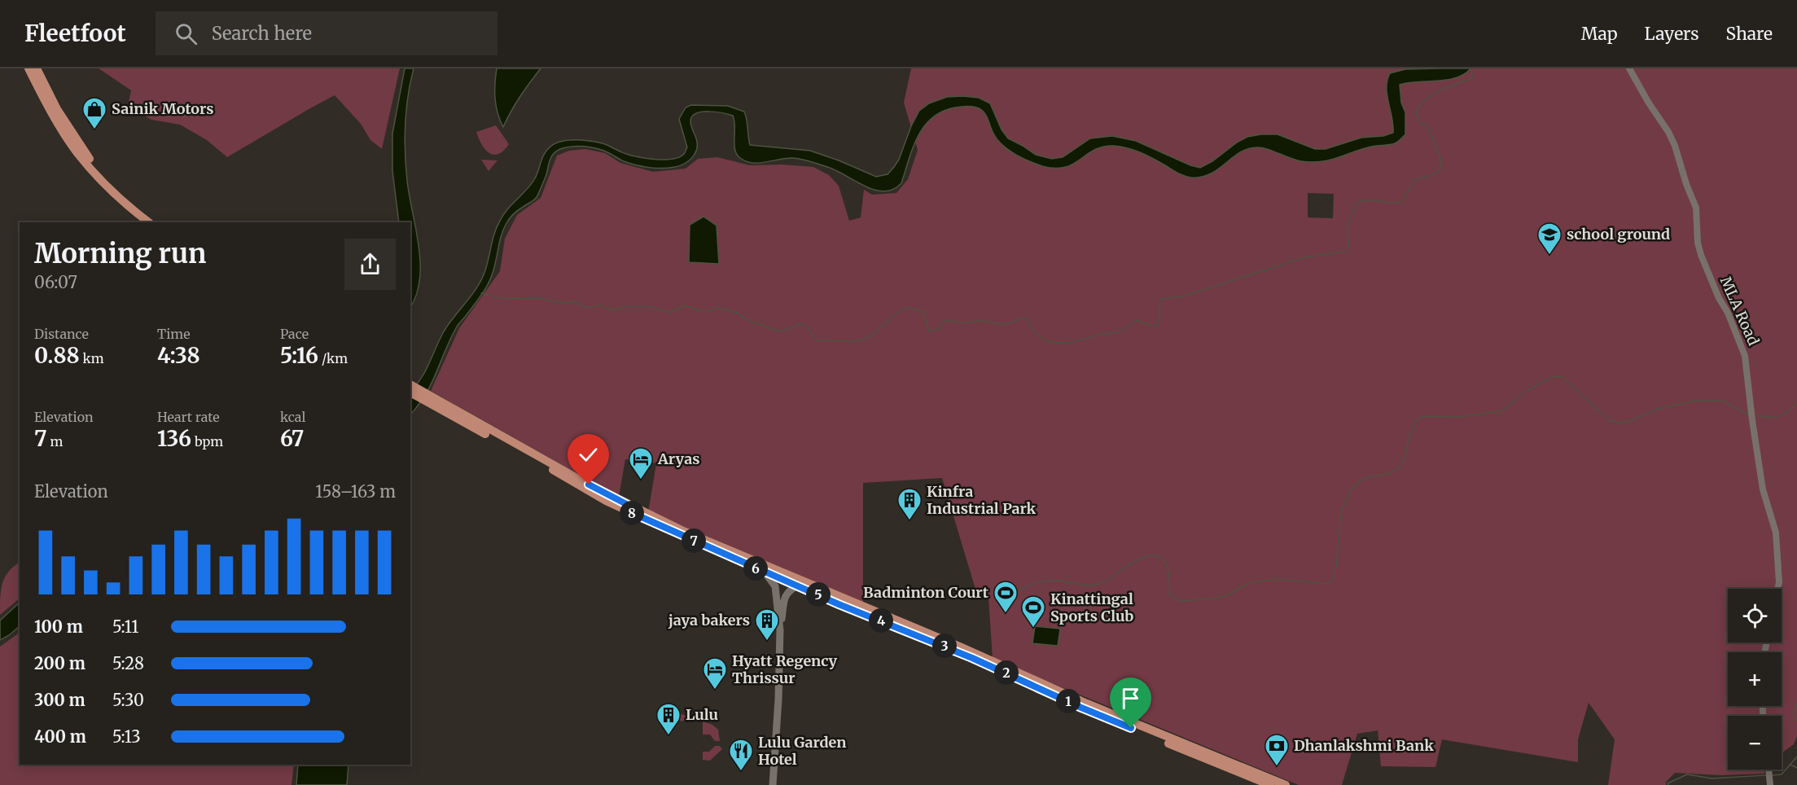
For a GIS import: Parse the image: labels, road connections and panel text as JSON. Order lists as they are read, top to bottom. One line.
{"streets":{"street":["MLA Road"]},"places":{"shop":["Sainik Motors"],"school or university":["school ground"],"hotel":["Aryas","Hyatt Regency Thrissur"],"building":["Kinfra Industrial Park","jaya bakers","Lulu"],"sports":["Badminton Court","Kinattingal Sports Club"],"bank":["Dhanlakshmi Bank"],"restaurant":["Lulu Garden Hotel"]},"page":{"header":"Fleetfoot","search":"Search here","nav":["Map","Layers","Share"],"heading":["Morning run","06:07"],"stats":[["Distance","0.88 km"],["Time","4:38"],["Pace","5:16 /km"],["Elevation","7 m"],["Heart rate","136 bpm"],["kcal","67"]],"chart":["Elevation","158–163 m"],"pins":["8","7","6","5","4","3","2","1"],"map_buttons":["+","−"],"list":[{"name":"100 m","note":"5:11"},{"name":"200 m","note":"5:28"},{"name":"300 m","note":"5:30"},{"name":"400 m","note":"5:13"}]}}
